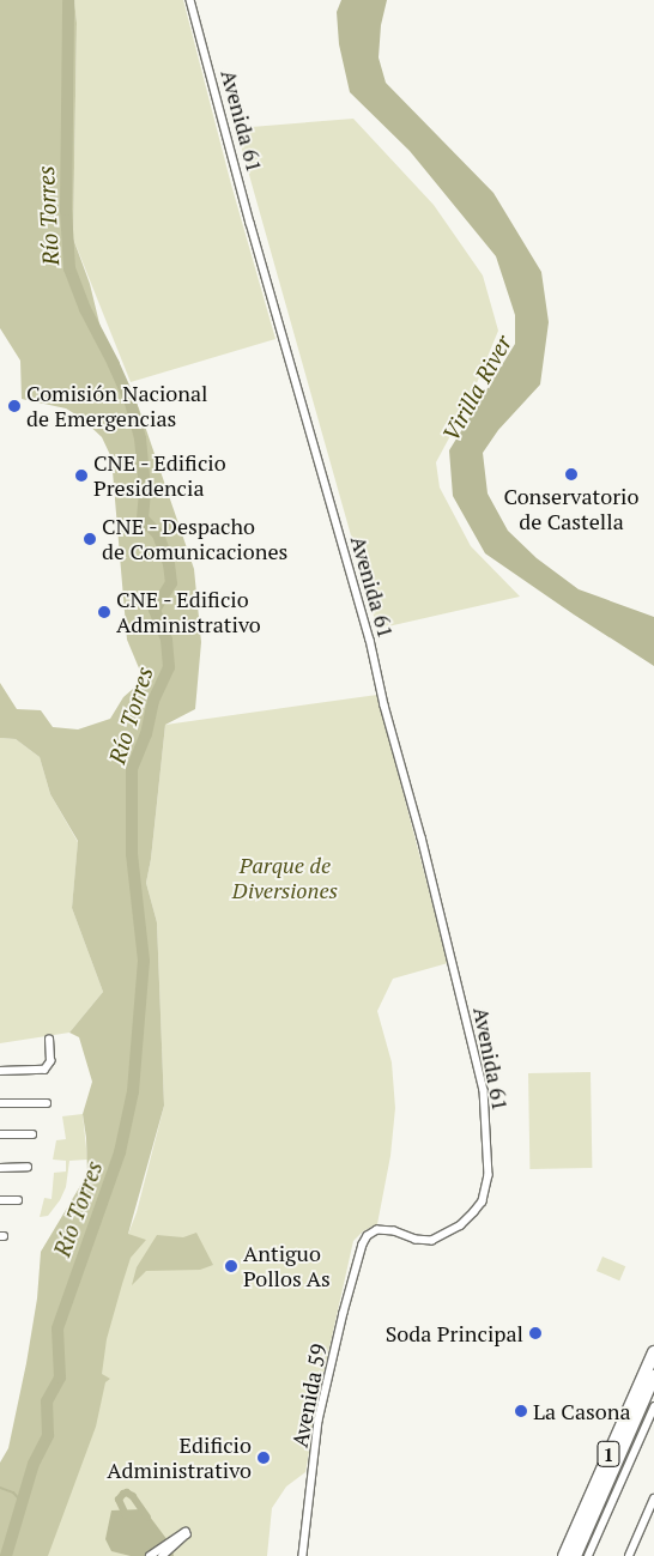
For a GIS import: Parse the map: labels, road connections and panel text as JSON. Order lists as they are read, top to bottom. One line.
{"streets":{"highway":["1"],"street":["Avenida 61","Avenida 59"]},"crossings":[["Avenida 61","Avenida 59"]],"water":["Río Torres","Virilla River"],"parks":["Parque de Diversiones"],"places":["Comisión Nacional de Emergencias","Conservatorio de Castella","CNE - Edificio Presidencia","CNE - Despacho de Comunicaciones","CNE - Edificio Administrativo","Antiguo Pollos As","Soda Principal","La Casona","Edificio Administrativo"]}
